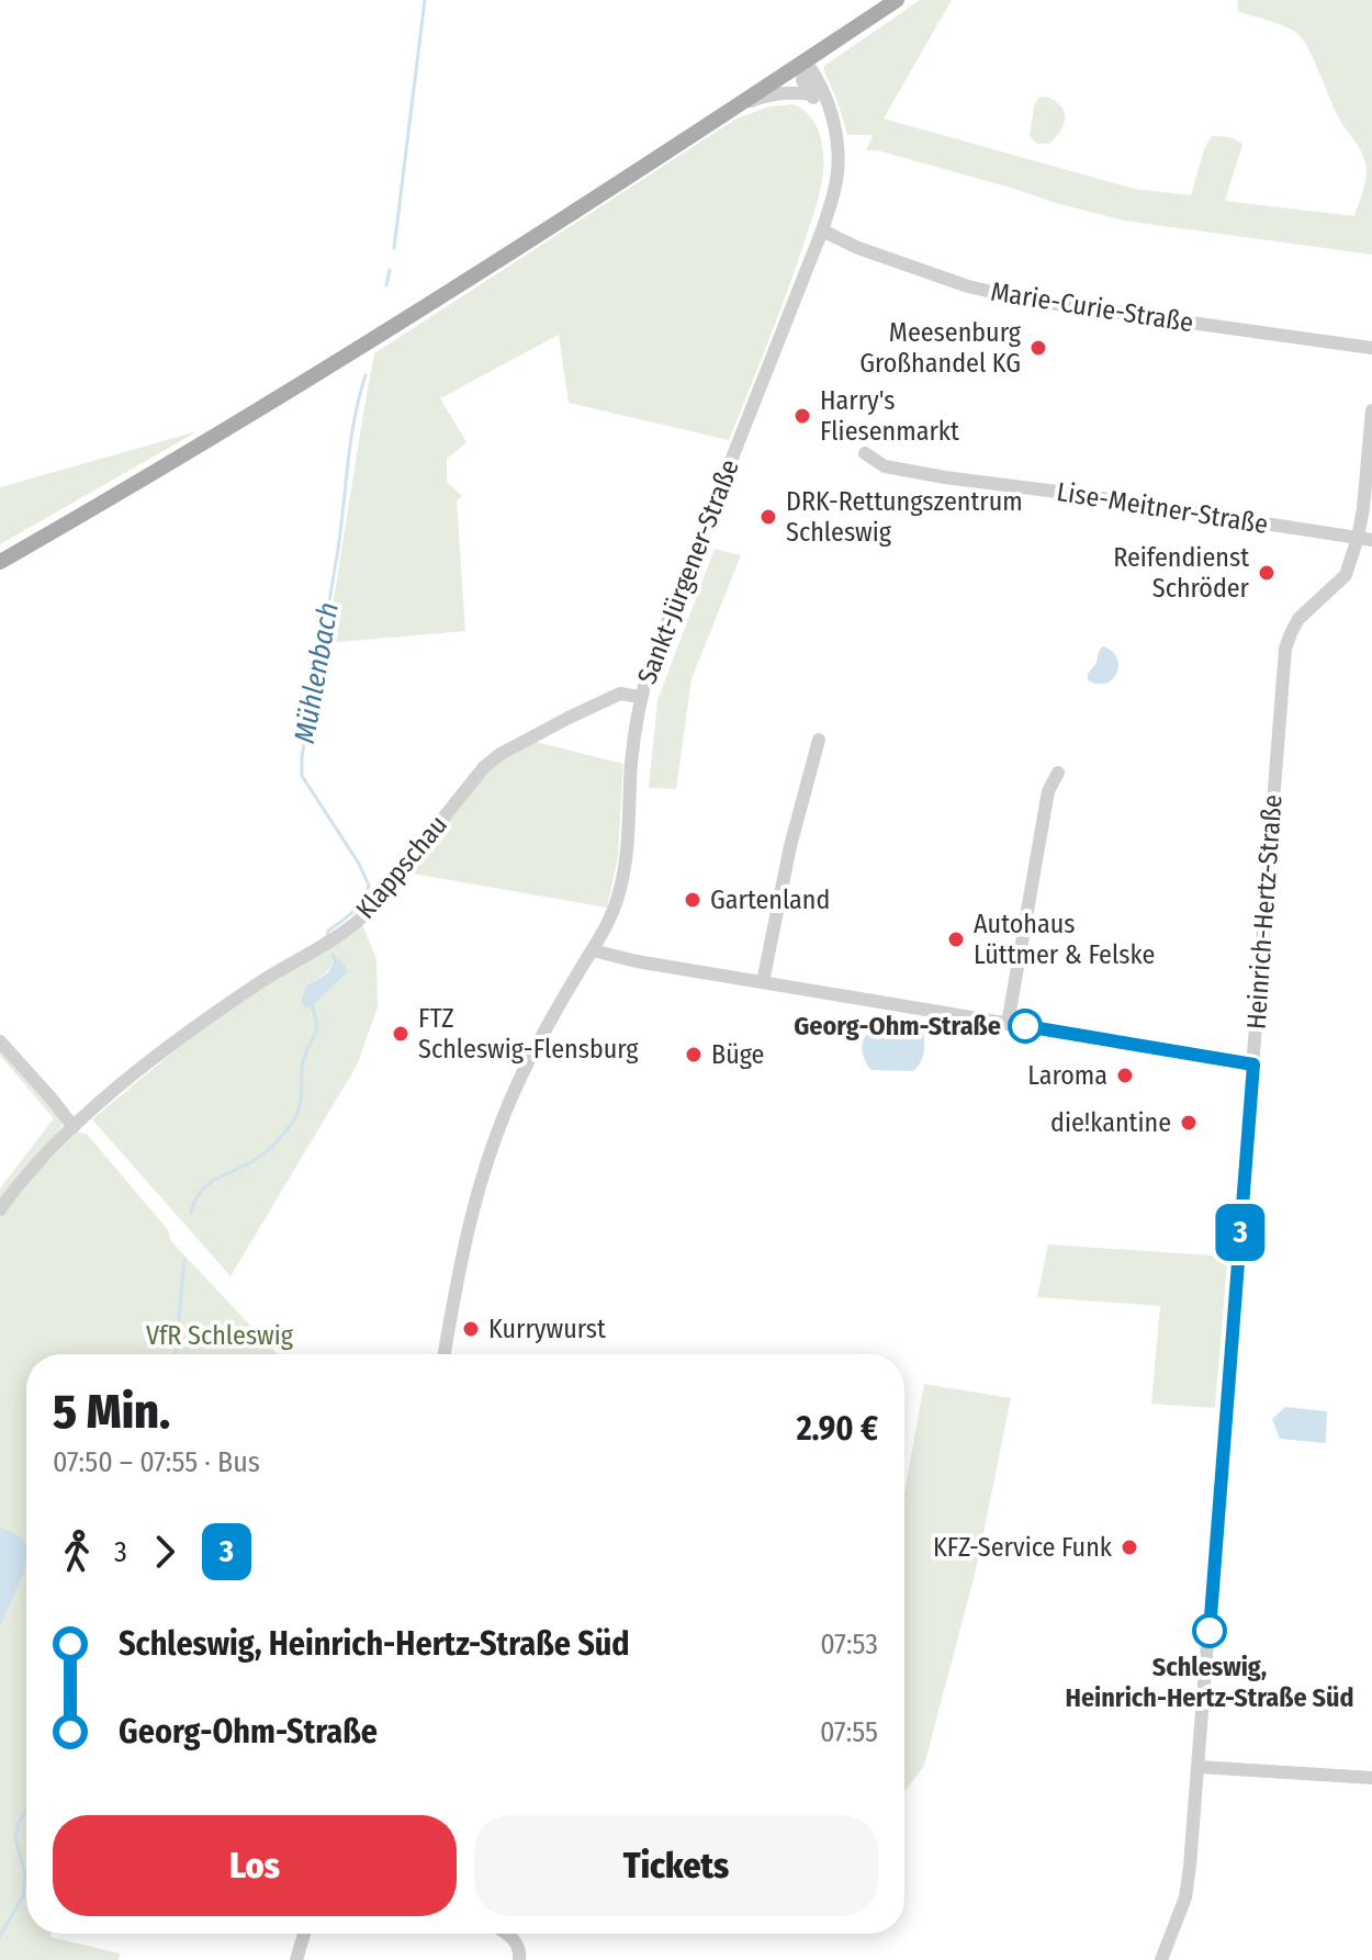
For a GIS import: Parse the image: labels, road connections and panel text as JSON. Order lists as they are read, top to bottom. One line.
{"streets":{"street":["Marie-Curie-Straße","Lise-Meitner-Straße","Sankt-Jürgener-Straße","Klappschau","Heinrich-Hertz-Straße"]},"crossings":[["Marie-Curie-Straße","Sankt-Jürgener-Straße"],["Lise-Meitner-Straße","Heinrich-Hertz-Straße"],["Sankt-Jürgener-Straße","Klappschau"]],"water":["Mühlenbach"],"parks":["VfR Schleswig"],"places":["Meesenburg Großhandel KG","Harry's Fliesenmarkt","DRK-Rettungszentrum Schleswig","Reifendienst Schröder","Gartenland","Autohaus Lüttmer & Felske","Georg-Ohm-Straße","FTZ Schleswig-Flensburg","Büge","Laroma","die!kantine","Kurrywurst","KFZ-Service Funk","Schleswig, Heinrich-Hertz-Straße Süd"],"lines":["bus line 3"],"page":{"on_map":"3","heading":["5 Min.","07:50 – 07:55 · Bus","2.90 €"],"legs":["3","3"],"list":[{"name":"Schleswig, Heinrich-Hertz-Straße Süd","value":"07:53"},{"name":"Georg-Ohm-Straße","value":"07:55"}],"buttons":["Los","Tickets"]}}
